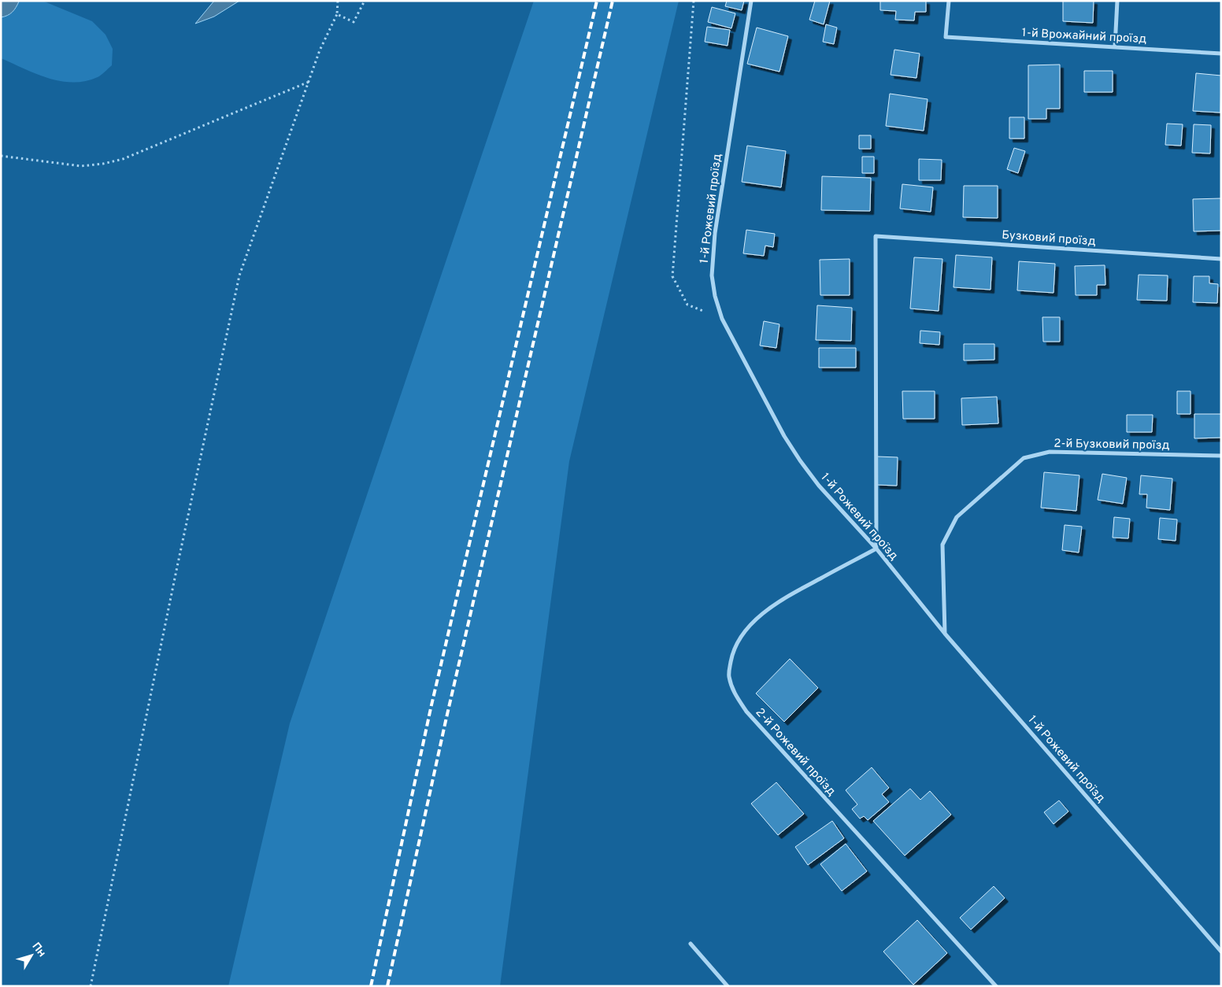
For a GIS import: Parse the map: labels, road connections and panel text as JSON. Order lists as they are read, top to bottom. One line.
{"streets":{"street":["1-й Врожайний проїзд","1-й Рожевий проїзд","Бузковий проїзд","2-й Бузковий проїзд","2-й Рожевий проїзд"]},"crossings":[["1-й Рожевий проїзд","Бузковий проїзд"],["1-й Рожевий проїзд","2-й Бузковий проїзд"],["1-й Рожевий проїзд","2-й Рожевий проїзд"],["Бузковий проїзд","2-й Рожевий проїзд"]],"north":"top right"}
